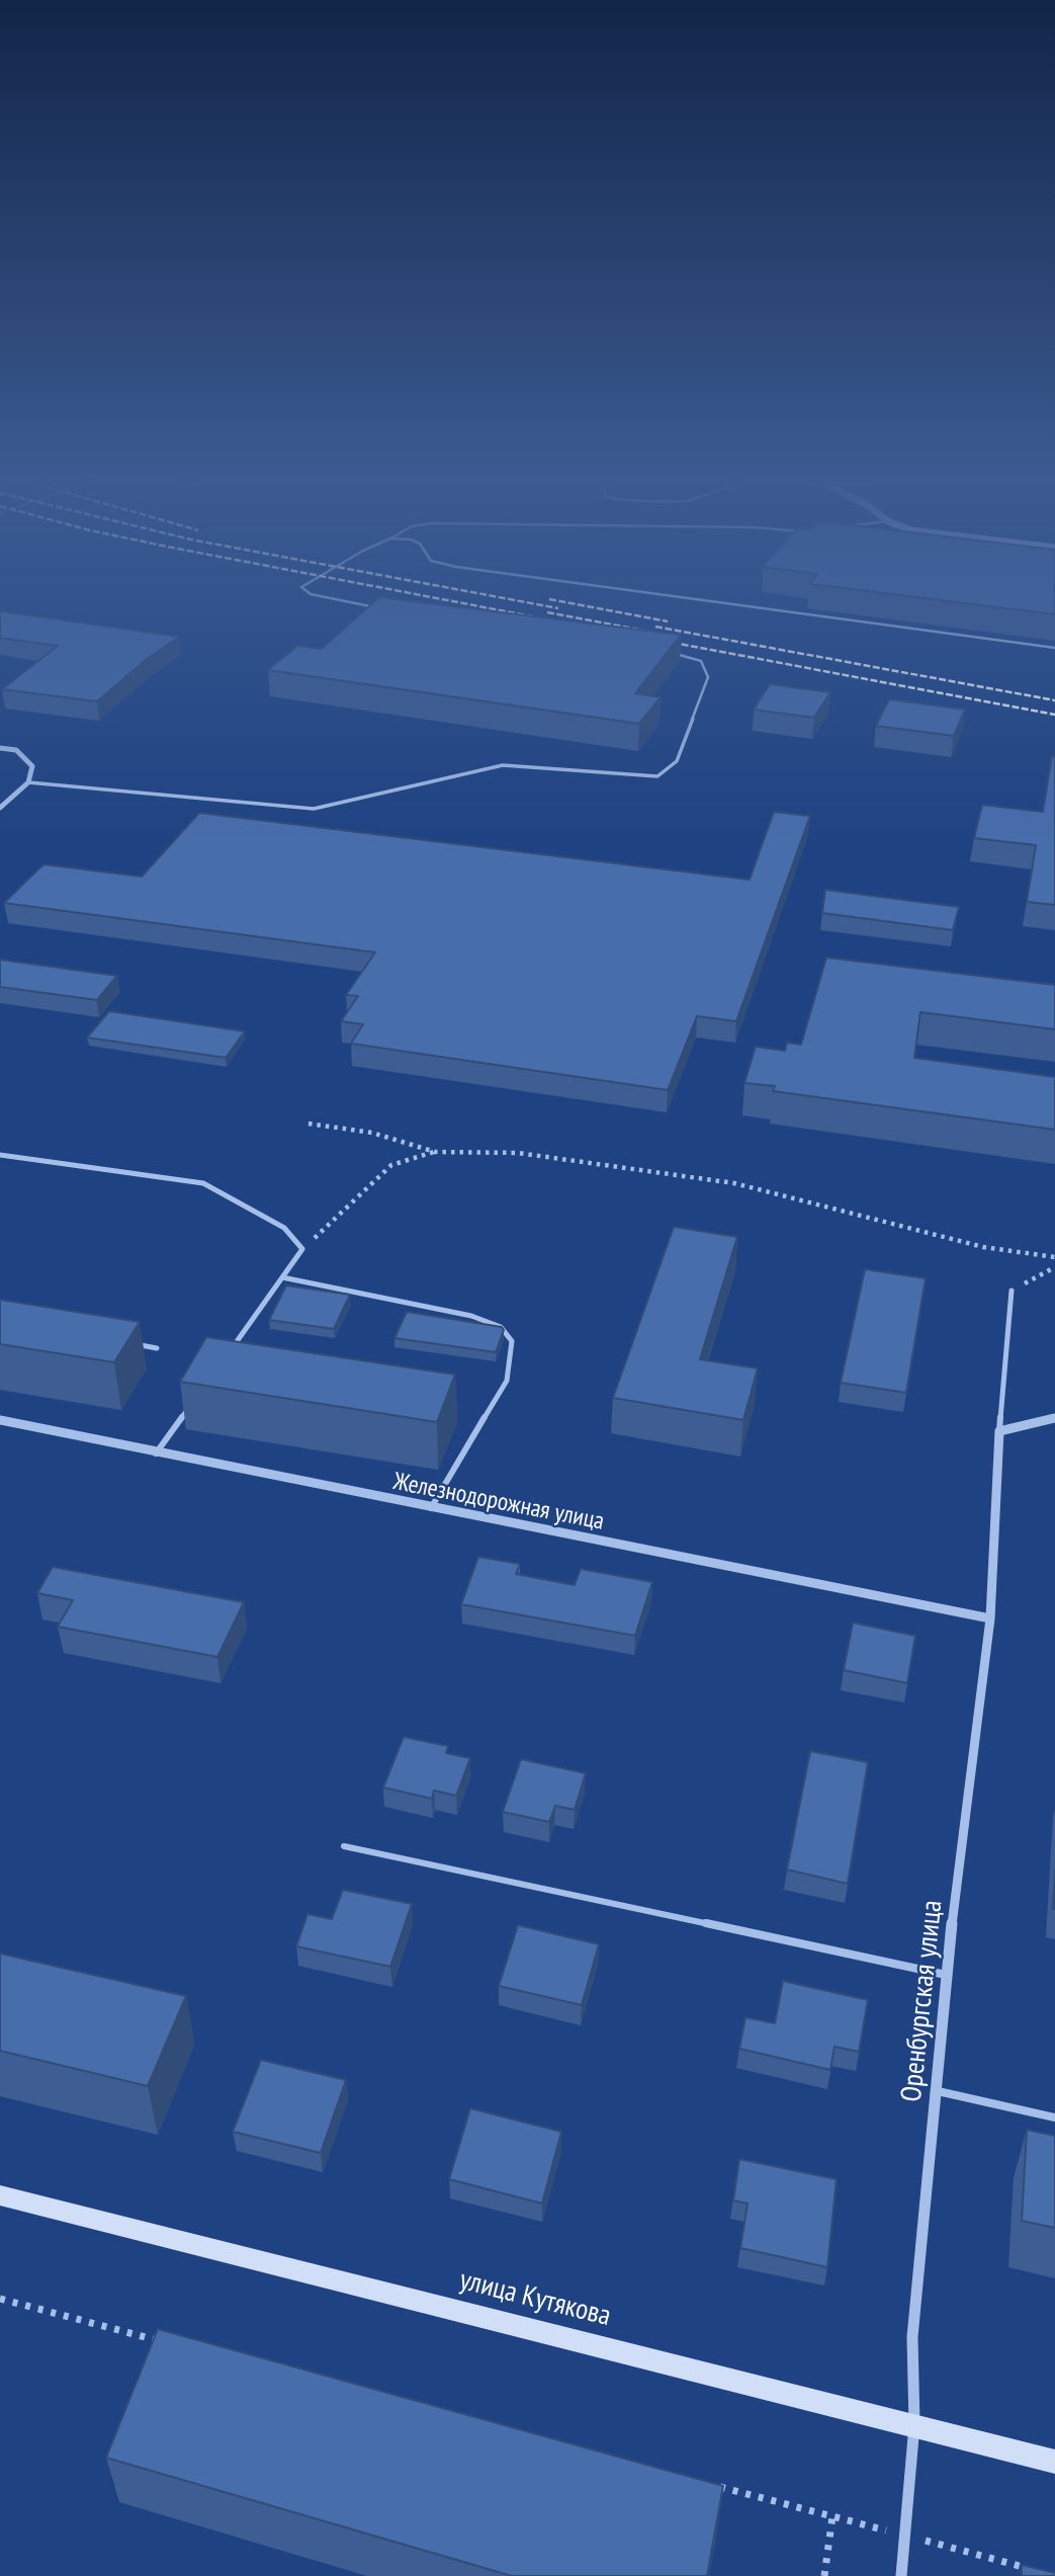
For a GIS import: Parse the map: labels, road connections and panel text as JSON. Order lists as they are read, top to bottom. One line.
{"streets":{"main road":["улица Кутякова"],"street":["Железнодорожная улица","Оренбургская улица"]},"crossings":[["Железнодорожная улица","Оренбургская улица"],["Оренбургская улица","улица Кутякова"]]}
